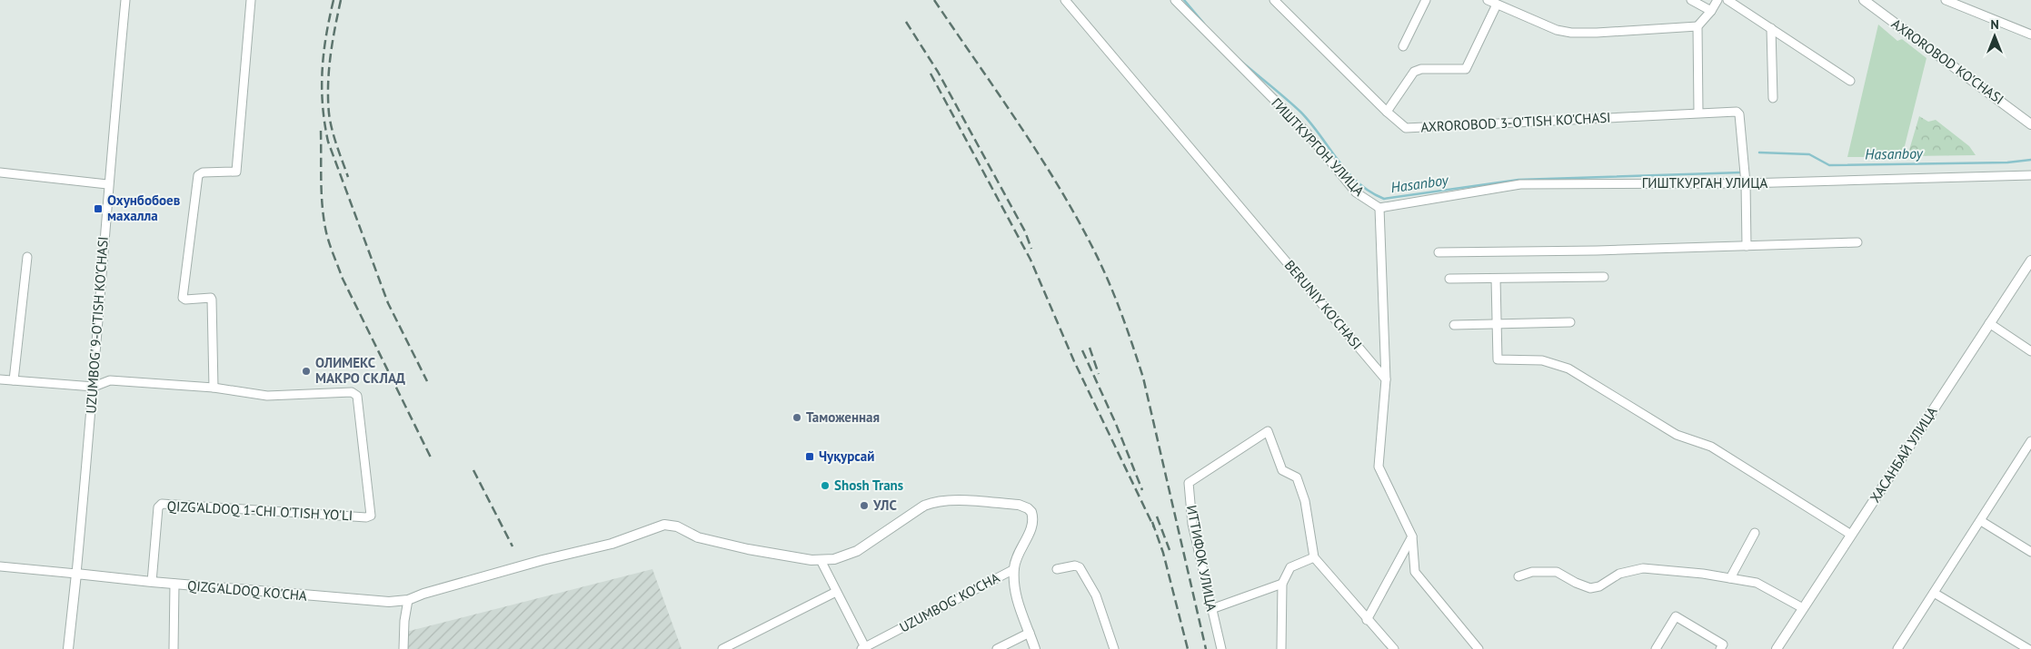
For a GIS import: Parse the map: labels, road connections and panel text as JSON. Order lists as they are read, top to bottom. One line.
{"streets":{"street":["AXROROBOD KO'CHASI","AXROROBOD 3-O'TISH KO'CHASI","ГИШТКУРГОН УЛИЦА","ГИШТКУРГАН УЛИЦА","BERUNIY KO'CHASI","UZUMBOG' 9-O'TISH KO'CHASI","ХАСАНБАЙ УЛИЦА","QIZG'ALDOQ 1-CHI O'TISH YO'LI","ИТТИФОК УЛИЦА","QIZG'ALDOQ KO'CHA","UZUMBOG' KO'CHA"]},"crossings":[["AXROROBOD 3-O'TISH KO'CHASI","ГИШТКУРГАН УЛИЦА"],["ГИШТКУРГОН УЛИЦА","ГИШТКУРГАН УЛИЦА"],["UZUMBOG' 9-O'TISH KO'CHASI","QIZG'ALDOQ KO'CHA"],["QIZG'ALDOQ 1-CHI O'TISH YO'LI","QIZG'ALDOQ KO'CHA"]],"water":["Hasanboy"],"places":{"transit":["Охунбобоев махалла","Чуқурсай"],"other":["ОЛИМЕКС МАКРО СКЛАД","Таможенная","Shosh Trans","УЛС"]},"north":"top"}
